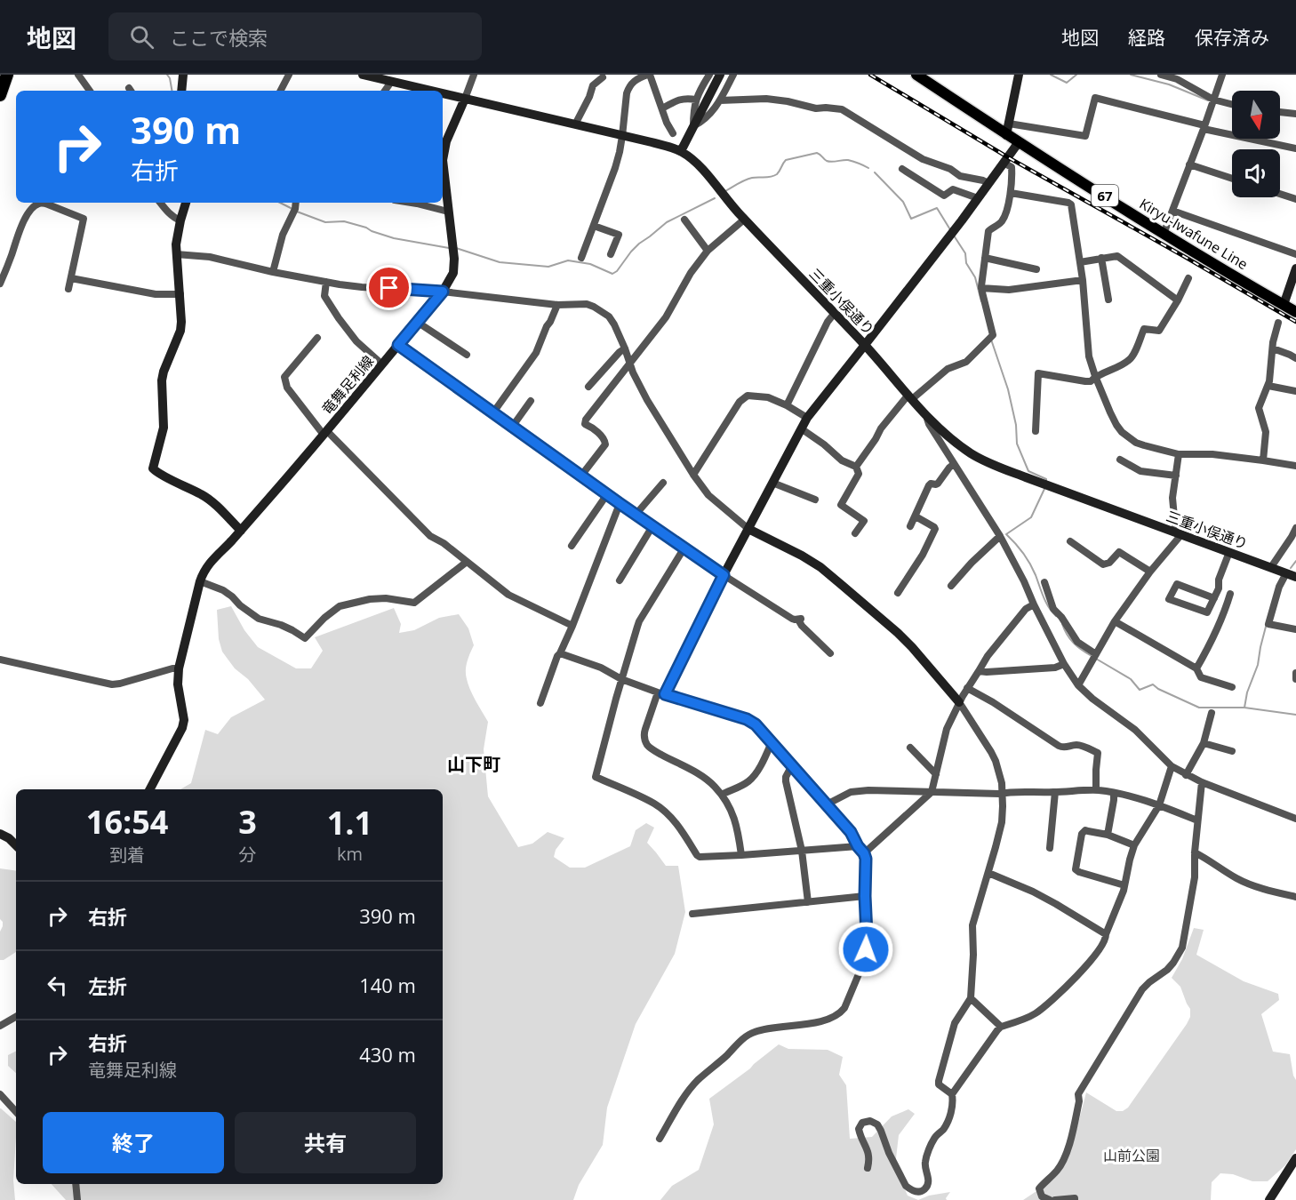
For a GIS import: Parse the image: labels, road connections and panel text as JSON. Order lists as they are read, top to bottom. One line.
{"streets":{"main road":["67","Kiryu-Iwafune Line"],"street":["三重小俣通り","竜舞足利線"]},"crossings":[["三重小俣通り","竜舞足利線"]],"districts":["山下町"],"parks":["山前公園"],"north":"bottom","page":{"header":"地図","search":"ここで検索","nav":["地図","経路","保存済み"],"turn":["390 m","右折"],"eta":["16:54","到着","3","分","1.1","km"],"list":[{"name":"右折","value":"390 m"},{"name":"左折","value":"140 m"},{"name":"右折","note":"竜舞足利線","value":"430 m"}],"buttons":["終了","共有"]}}
